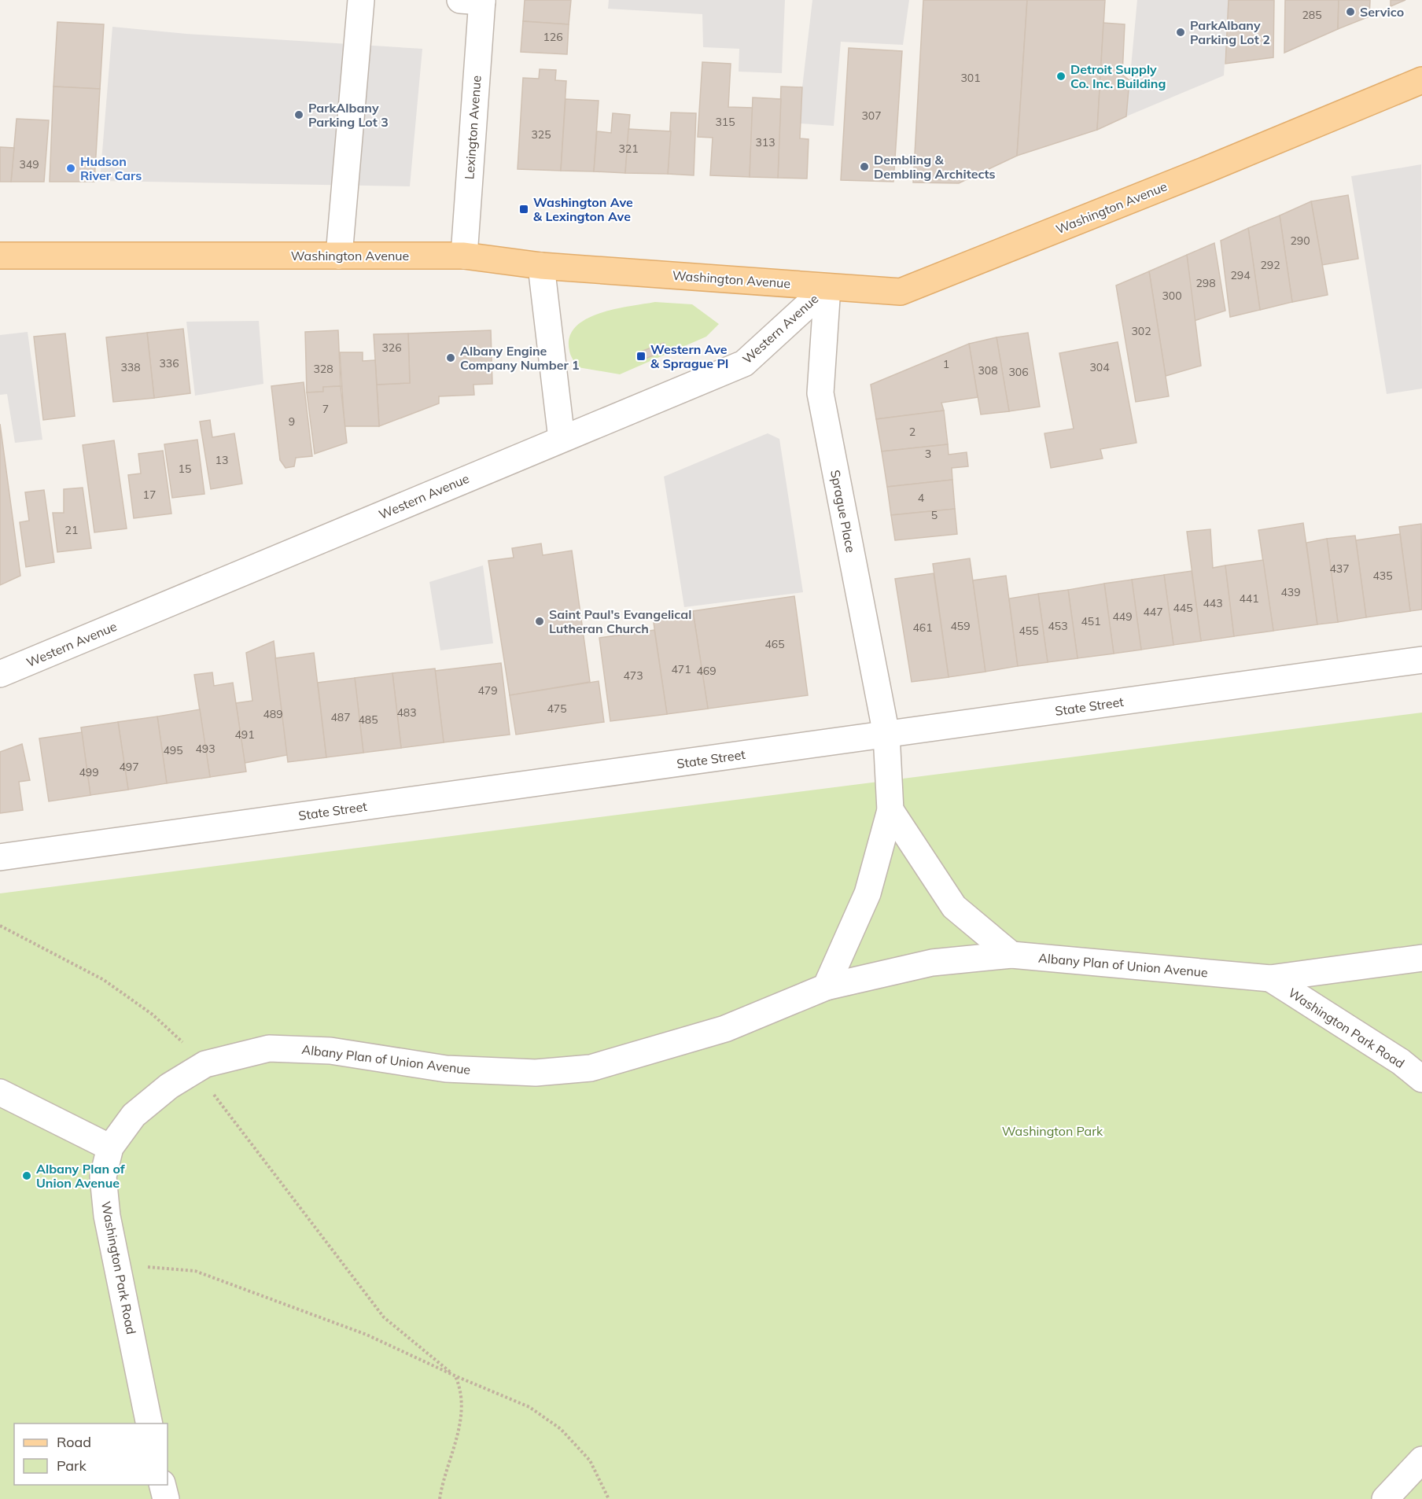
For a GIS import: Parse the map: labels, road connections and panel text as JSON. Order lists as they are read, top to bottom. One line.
{"streets":{"main road":["Washington Avenue"],"street":["Lexington Avenue","Western Avenue","Sprague Place","State Street","Albany Plan of Union Avenue","Washington Park Road"]},"crossings":[["Lexington Avenue","Washington Avenue"],["Washington Avenue","Western Avenue"],["Washington Avenue","Sprague Place"],["Western Avenue","Sprague Place"],["Sprague Place","State Street"],["Albany Plan of Union Avenue","Washington Park Road"]],"parks":["Washington Park"],"places":{"other":["Servico","ParkAlbany Parking Lot 2","Detroit Supply Co. Inc. Building","ParkAlbany Parking Lot 3","Dembling & Dembling Architects","Hudson River Cars","Albany Engine Company Number 1","Saint Paul's Evangelical Lutheran Church","Albany Plan of Union Avenue"],"transit":["Washington Ave & Lexington Ave","Western Ave & Sprague Pl"]},"house_numbers":["285","126","301","307","315","325","313","321","349","290","292","294","298","300","302","326","336","1","338","304","328","308","306","7","9","2","3","13","15","17","4","5","21","437","435","439","441","443","445","447","449","451","459","453","461","455","465","471","469","473","479","475","483","489","487","485","491","493","495","497","499"],"legend":["Road","Park"]}
